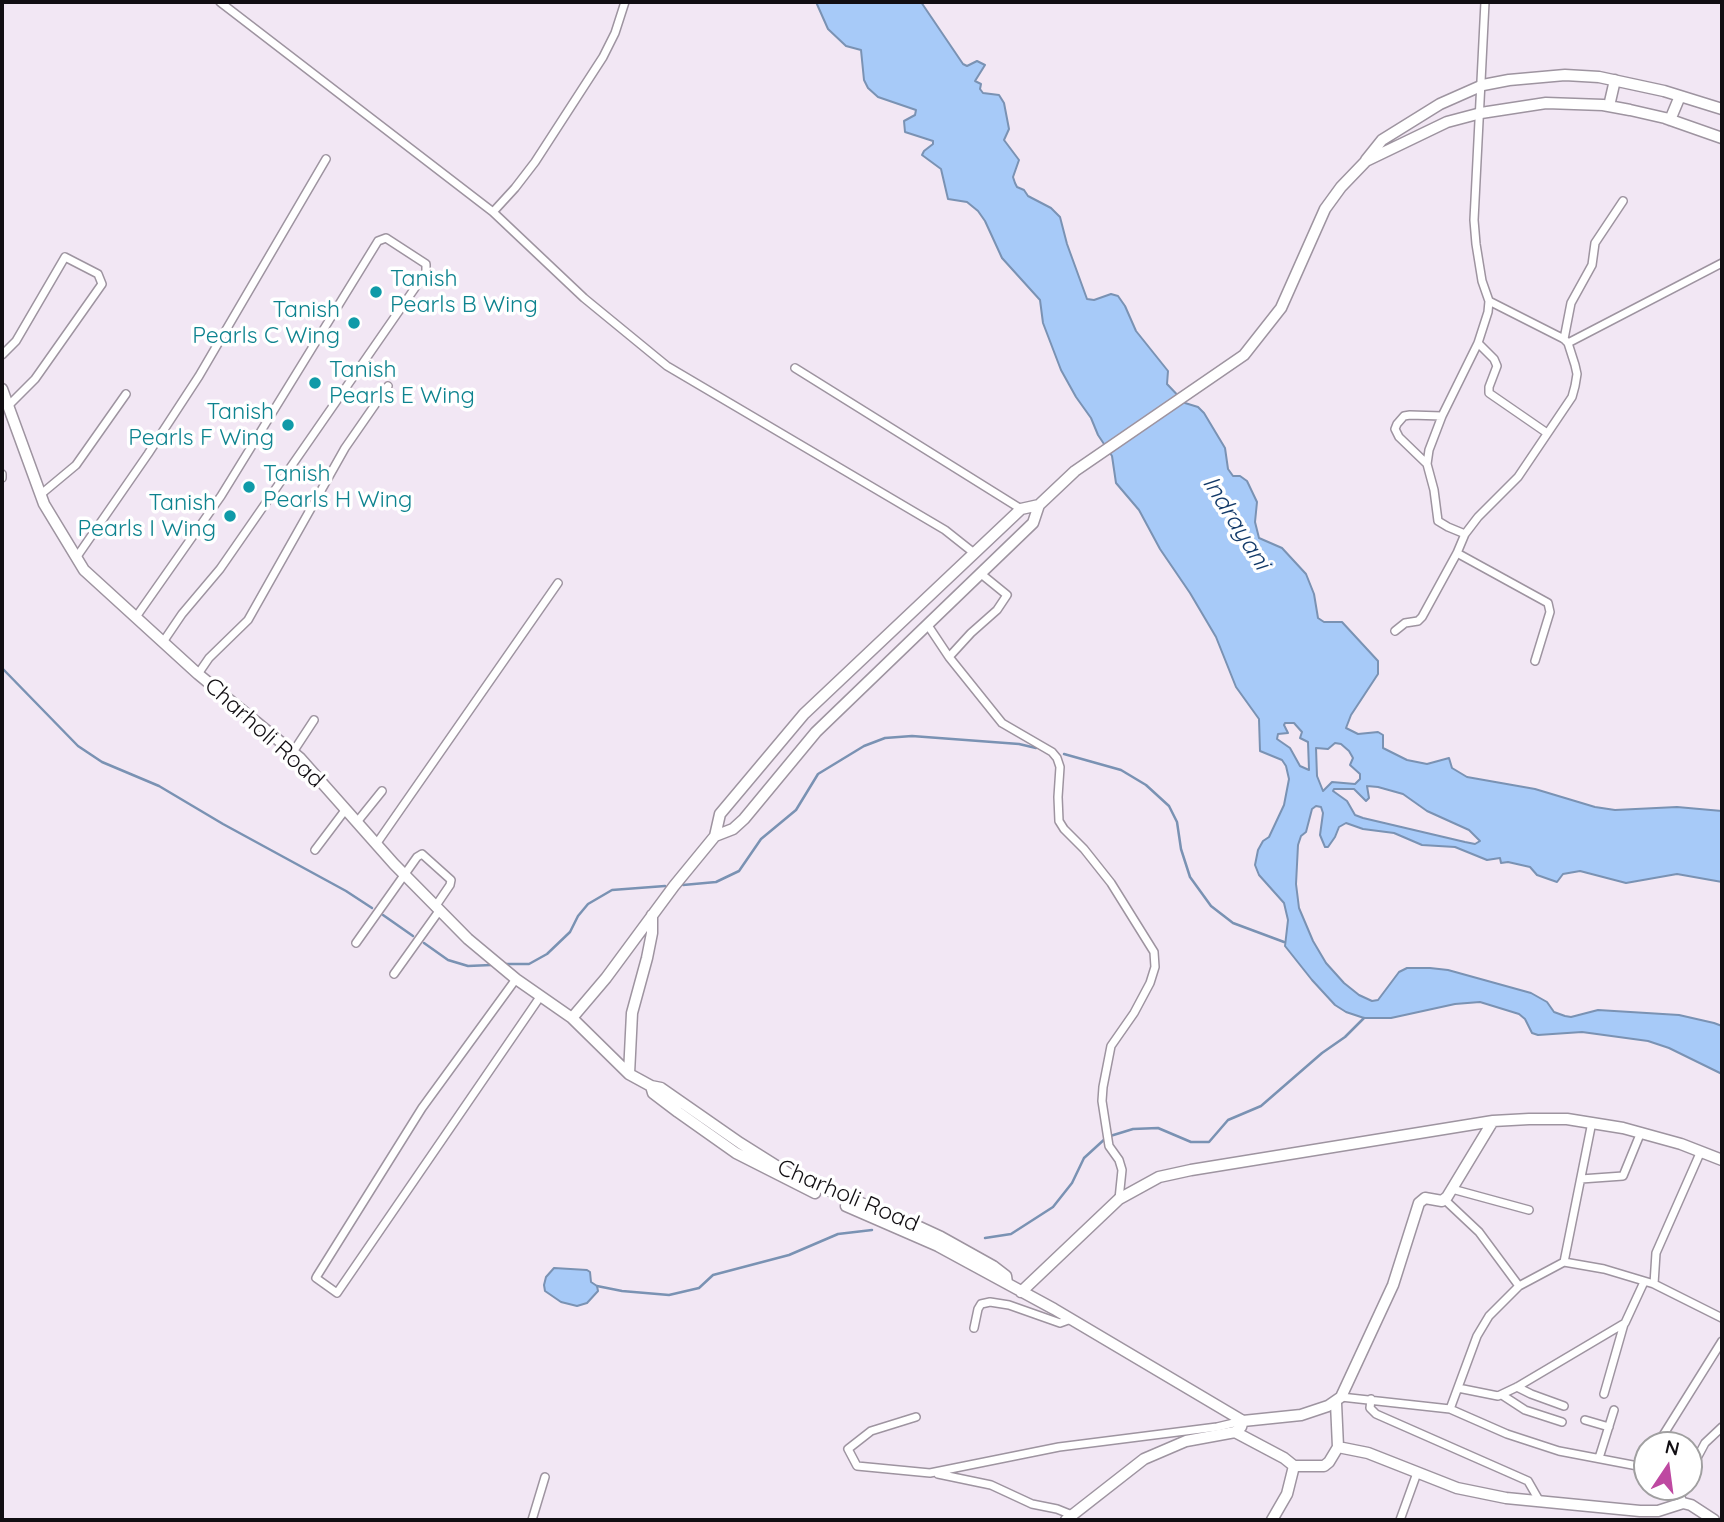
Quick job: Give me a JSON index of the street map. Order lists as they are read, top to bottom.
{
  "streets": {
    "street": ["Charholi Road"]
  },
  "water": ["Indrayani"],
  "places": [
    "Tanish Pearls B Wing",
    "Tanish Pearls C Wing",
    "Tanish Pearls E Wing",
    "Tanish Pearls F Wing",
    "Tanish Pearls H Wing",
    "Tanish Pearls I Wing"
  ],
  "north": "top"
}
